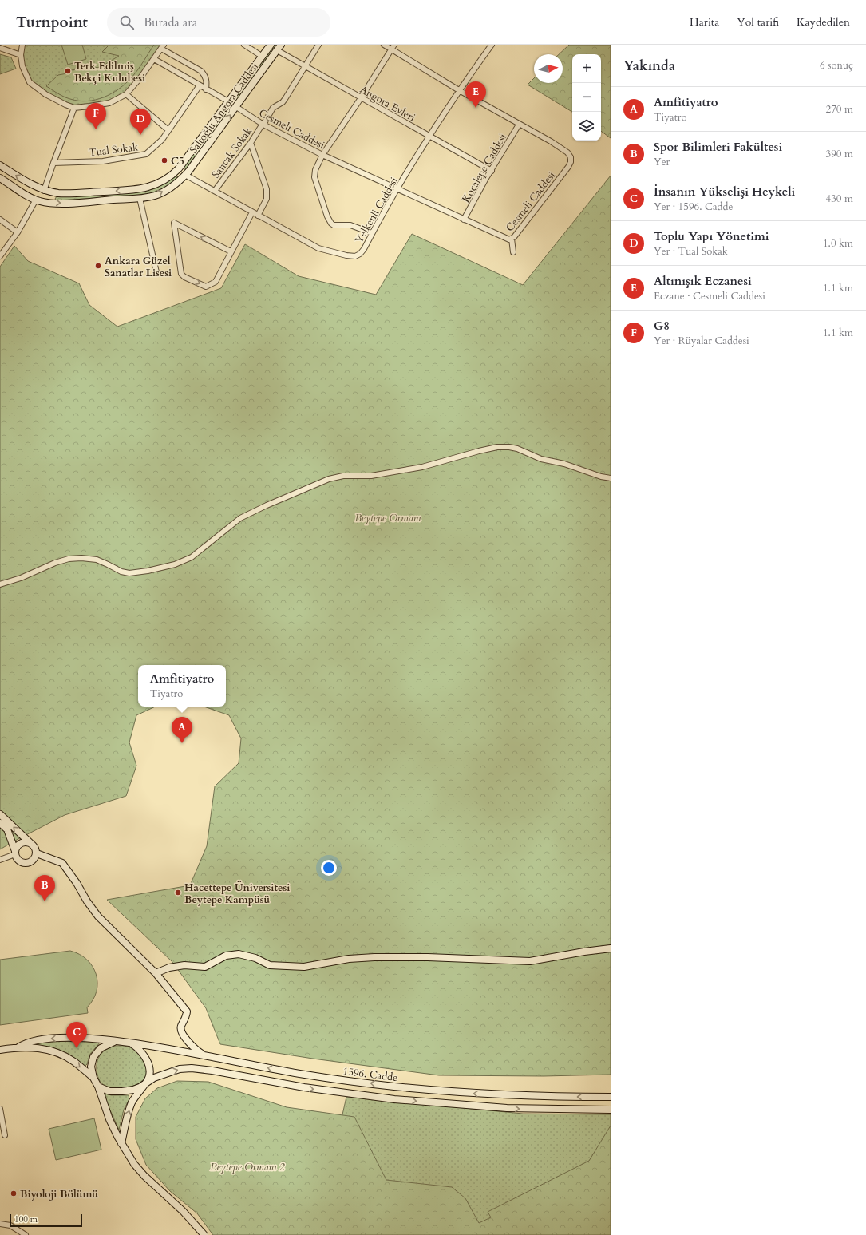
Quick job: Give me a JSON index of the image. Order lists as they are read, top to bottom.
{
  "streets": {
    "street": [
      "Angora Evleri",
      "Saltoğlu Angora Caddesi",
      "Cesmeli Caddesi",
      "Tual Sokak",
      "Sancak Sokak",
      "Kocalepe Caddesi",
      "Yelkenli Caddesi",
      "1596. Cadde"
    ]
  },
  "crossings": [
    ["Angora Evleri", "Saltoğlu Angora Caddesi"],
    ["Angora Evleri", "Sancak Sokak"],
    ["Angora Evleri", "Kocalepe Caddesi"],
    ["Angora Evleri", "Yelkenli Caddesi"],
    ["Saltoğlu Angora Caddesi", "Cesmeli Caddesi"],
    ["Saltoğlu Angora Caddesi", "Yelkenli Caddesi"],
    ["Cesmeli Caddesi", "Sancak Sokak"],
    ["Cesmeli Caddesi", "Kocalepe Caddesi"],
    ["Cesmeli Caddesi", "Yelkenli Caddesi"],
    ["Sancak Sokak", "Yelkenli Caddesi"]
  ],
  "parks": ["Beytepe Ormanı", "Beytepe Ormanı 2"],
  "places": [
    "Terk Edilmiş Bekçi Kulubesi",
    "C5",
    "Ankara Güzel Sanatlar Lisesi",
    "Hacettepe Üniversitesi Beytepe Kampüsü",
    "Biyoloji Bölümü"
  ],
  "scale_bar": "100 m",
  "north": "right",
  "page": {
    "header": "Turnpoint",
    "search": "Burada ara",
    "nav": ["Harita", "Yol tarifi", "Kaydedilen"],
    "heading": ["Yakında", "6 sonuç"],
    "map_buttons": ["+", "−"],
    "pins": [
      "E",
      "F",
      "D",
      "A",
      "B",
      "C"
    ],
    "list": [
      {
        "mark": "A",
        "name": "Amfitiyatro",
        "note": "Tiyatro",
        "value": "270 m"
      },
      {
        "mark": "B",
        "name": "Spor Bilimleri Fakültesi",
        "note": "Yer",
        "value": "390 m"
      },
      {
        "mark": "C",
        "name": "İnsanın Yükselişi Heykeli",
        "note": "Yer · 1596. Cadde",
        "value": "430 m"
      },
      {
        "mark": "D",
        "name": "Toplu Yapı Yönetimi",
        "note": "Yer · Tual Sokak",
        "value": "1.0 km"
      },
      {
        "mark": "E",
        "name": "Altınışık Eczanesi",
        "note": "Eczane · Cesmeli Caddesi",
        "value": "1.1 km"
      },
      {
        "mark": "F",
        "name": "G8",
        "note": "Yer · Rüyalar Caddesi",
        "value": "1.1 km"
      }
    ],
    "popup": ["Amfitiyatro", "Tiyatro"],
    "scale": "100 m"
  }
}
